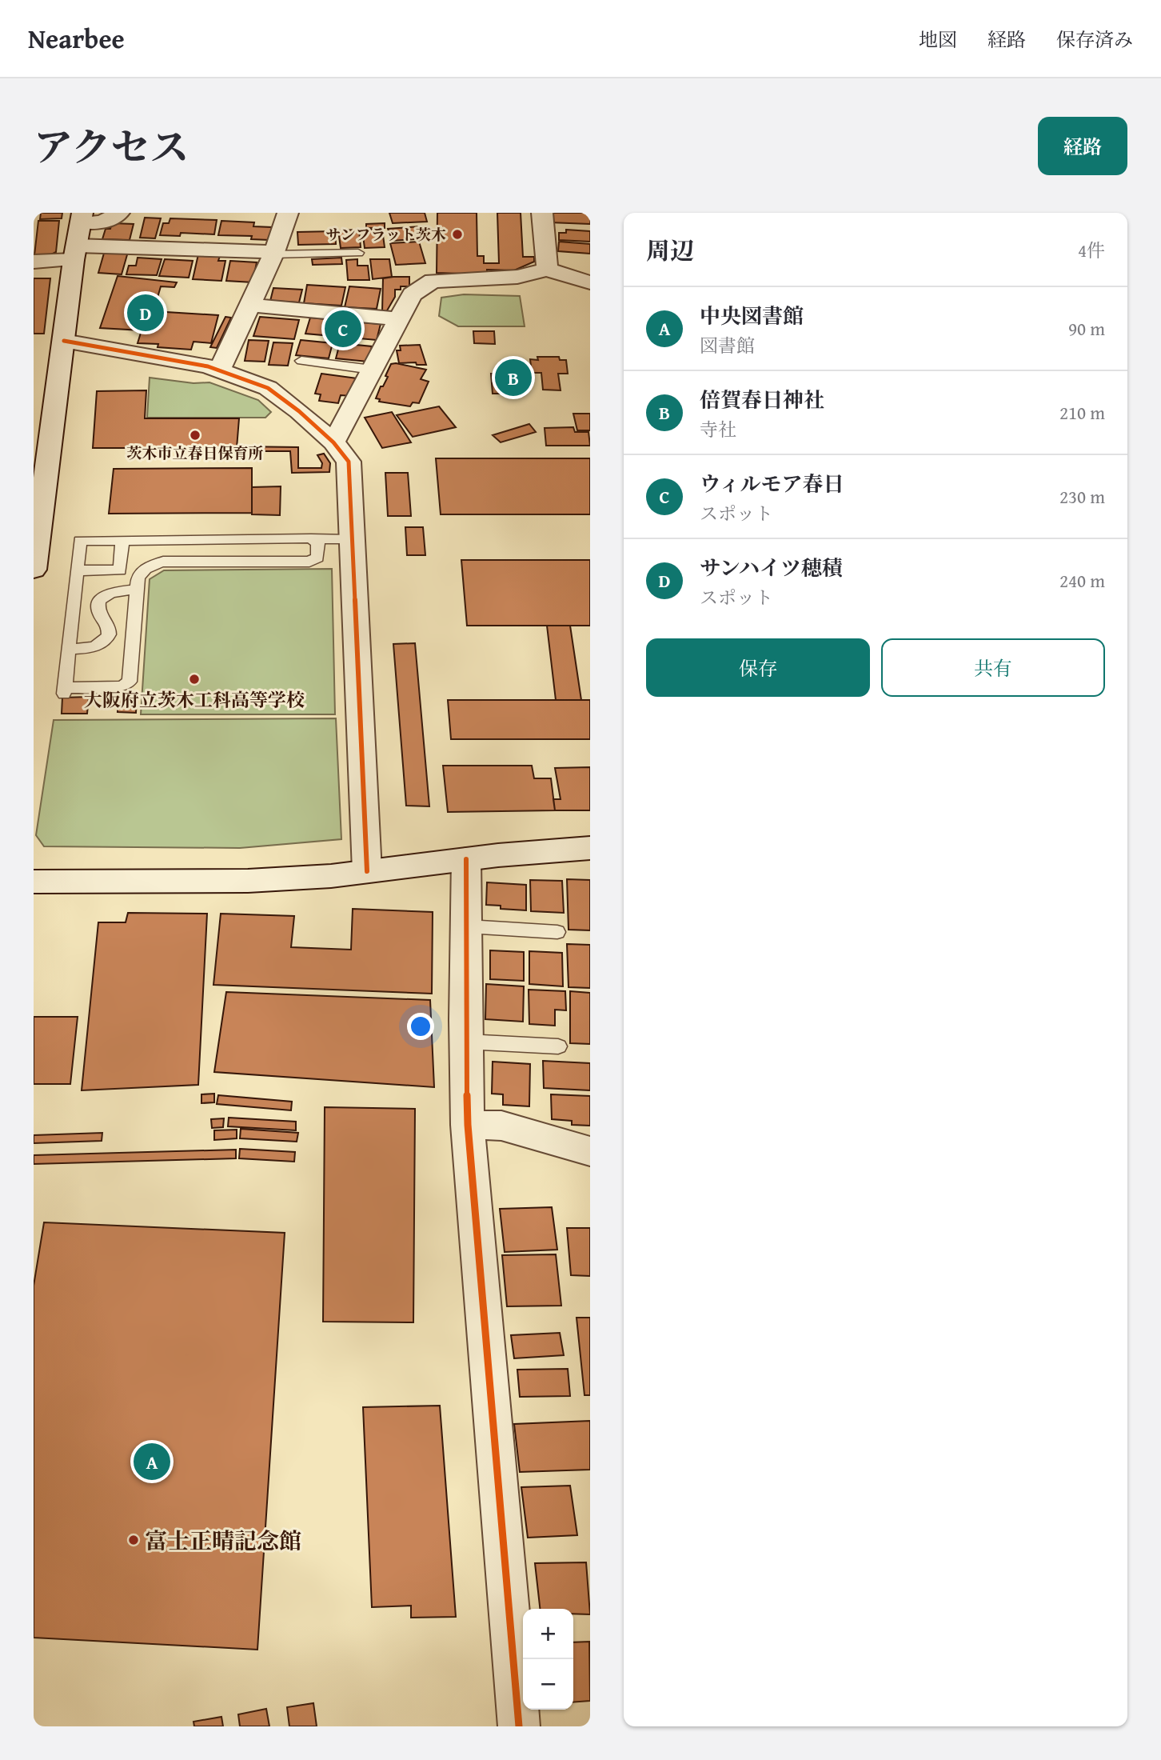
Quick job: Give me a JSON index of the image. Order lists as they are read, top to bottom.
{
  "places": [
    "サンフラット茨木",
    "茨木市立春日保育所",
    "大阪府立茨木工科高等学校",
    "富士正晴記念館"
  ],
  "page": {
    "header": "Nearbee",
    "nav": ["地図", "経路", "保存済み"],
    "title": "アクセス",
    "buttons": [
      "経路",
      ["保存", "共有"]
    ],
    "heading": ["周辺", "4件"],
    "list": [
      {
        "mark": "A",
        "name": "中央図書館",
        "note": "図書館",
        "value": "90 m"
      },
      {
        "mark": "B",
        "name": "倍賀春日神社",
        "note": "寺社",
        "value": "210 m"
      },
      {
        "mark": "C",
        "name": "ウィルモア春日",
        "note": "スポット",
        "value": "230 m"
      },
      {
        "mark": "D",
        "name": "サンハイツ穂積",
        "note": "スポット",
        "value": "240 m"
      }
    ],
    "pins": [
      "D",
      "C",
      "B",
      "A"
    ],
    "map_buttons": ["+", "−"]
  }
}
